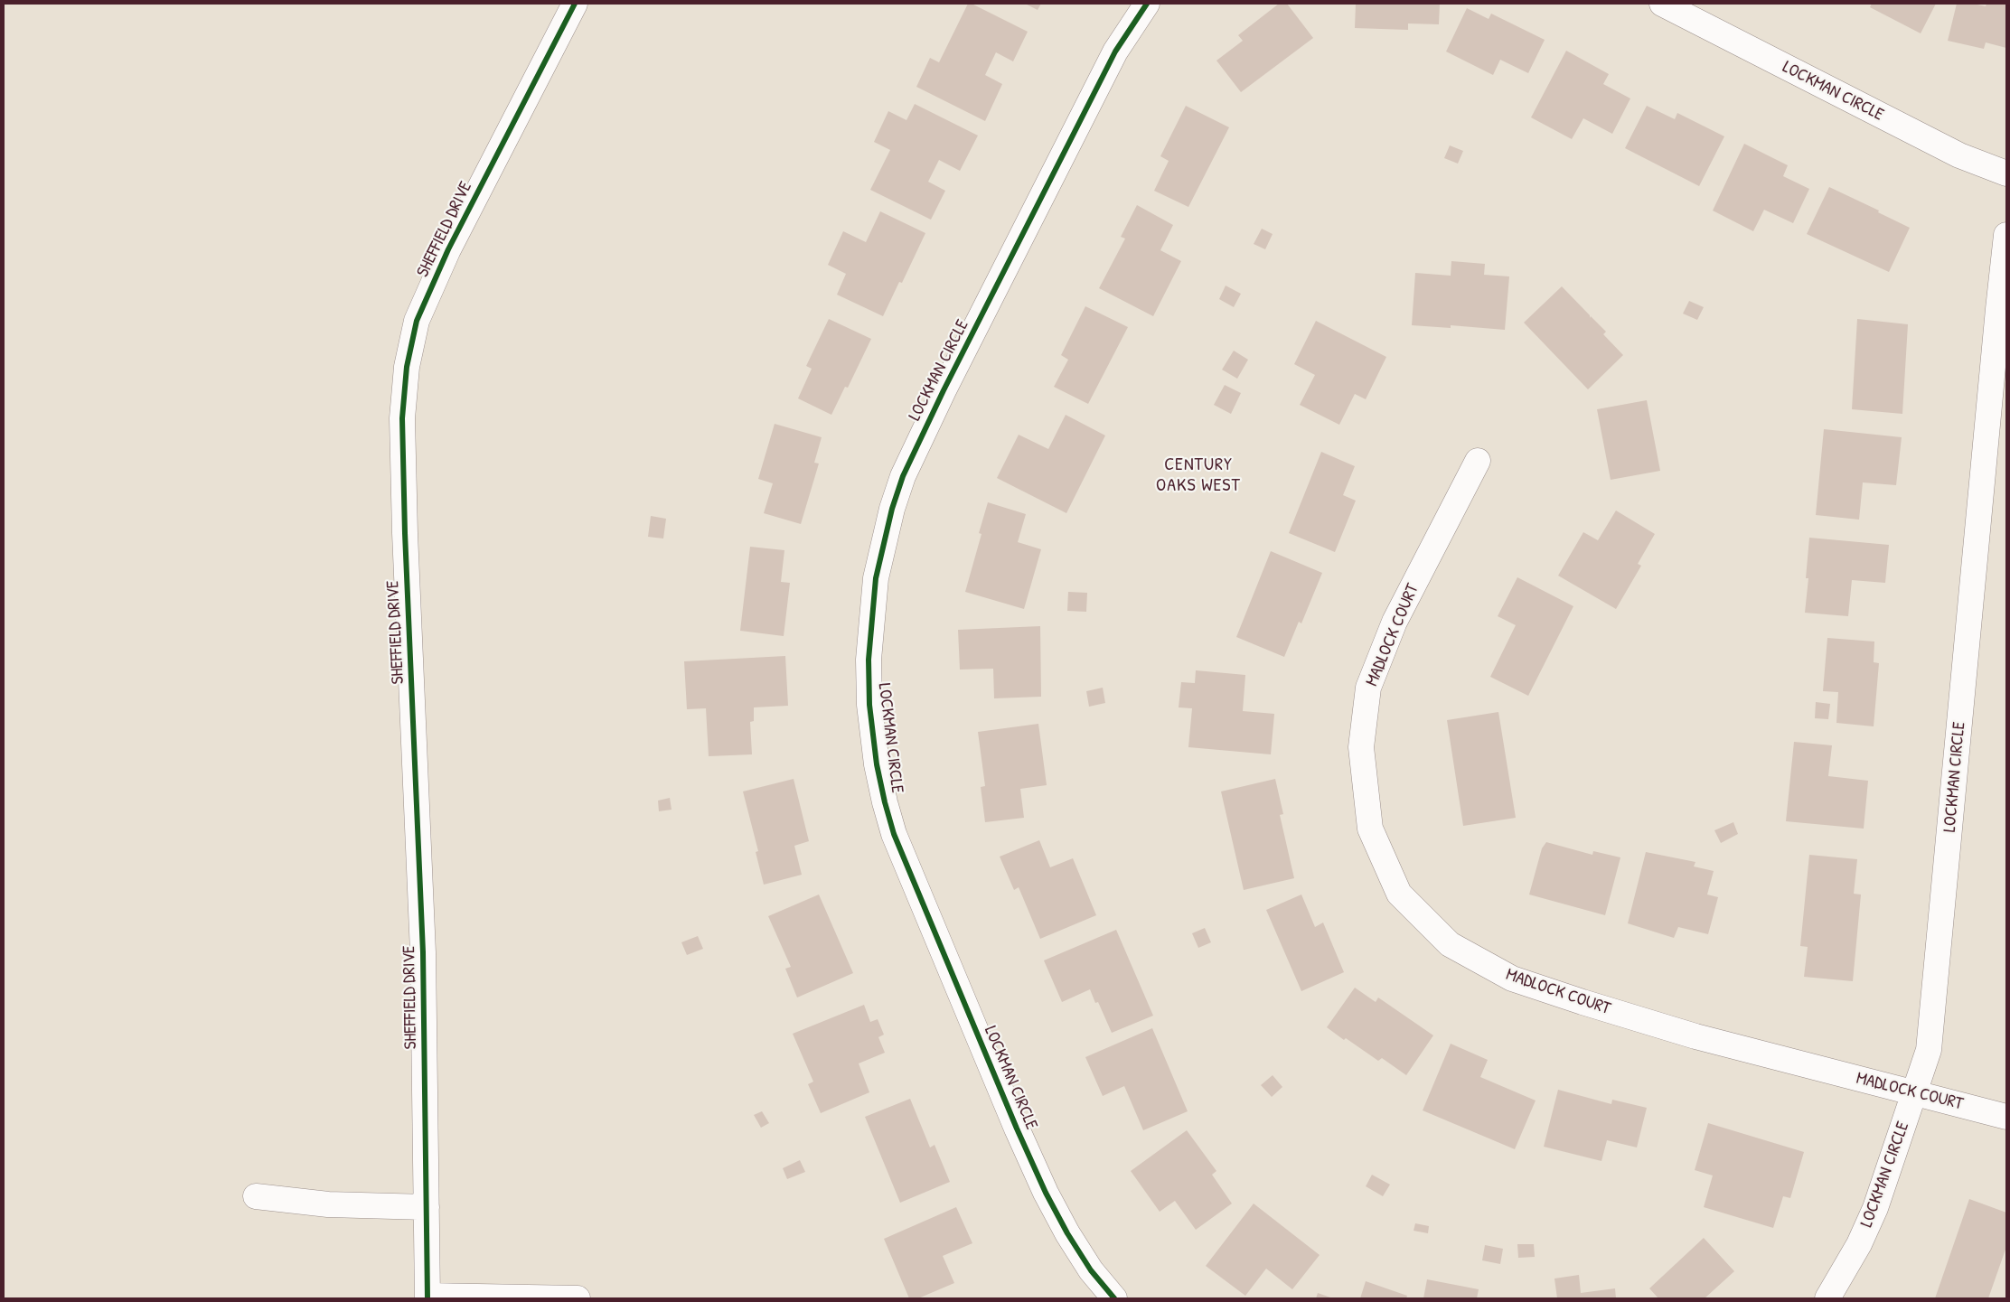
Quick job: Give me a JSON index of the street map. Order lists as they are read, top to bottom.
{
  "streets": {
    "street": ["LOCKMAN CIRCLE", "SHEFFIELD DRIVE", "MADLOCK COURT"]
  },
  "crossings": [
    ["LOCKMAN CIRCLE", "MADLOCK COURT"]
  ],
  "districts": ["CENTURY OAKS WEST"]
}
